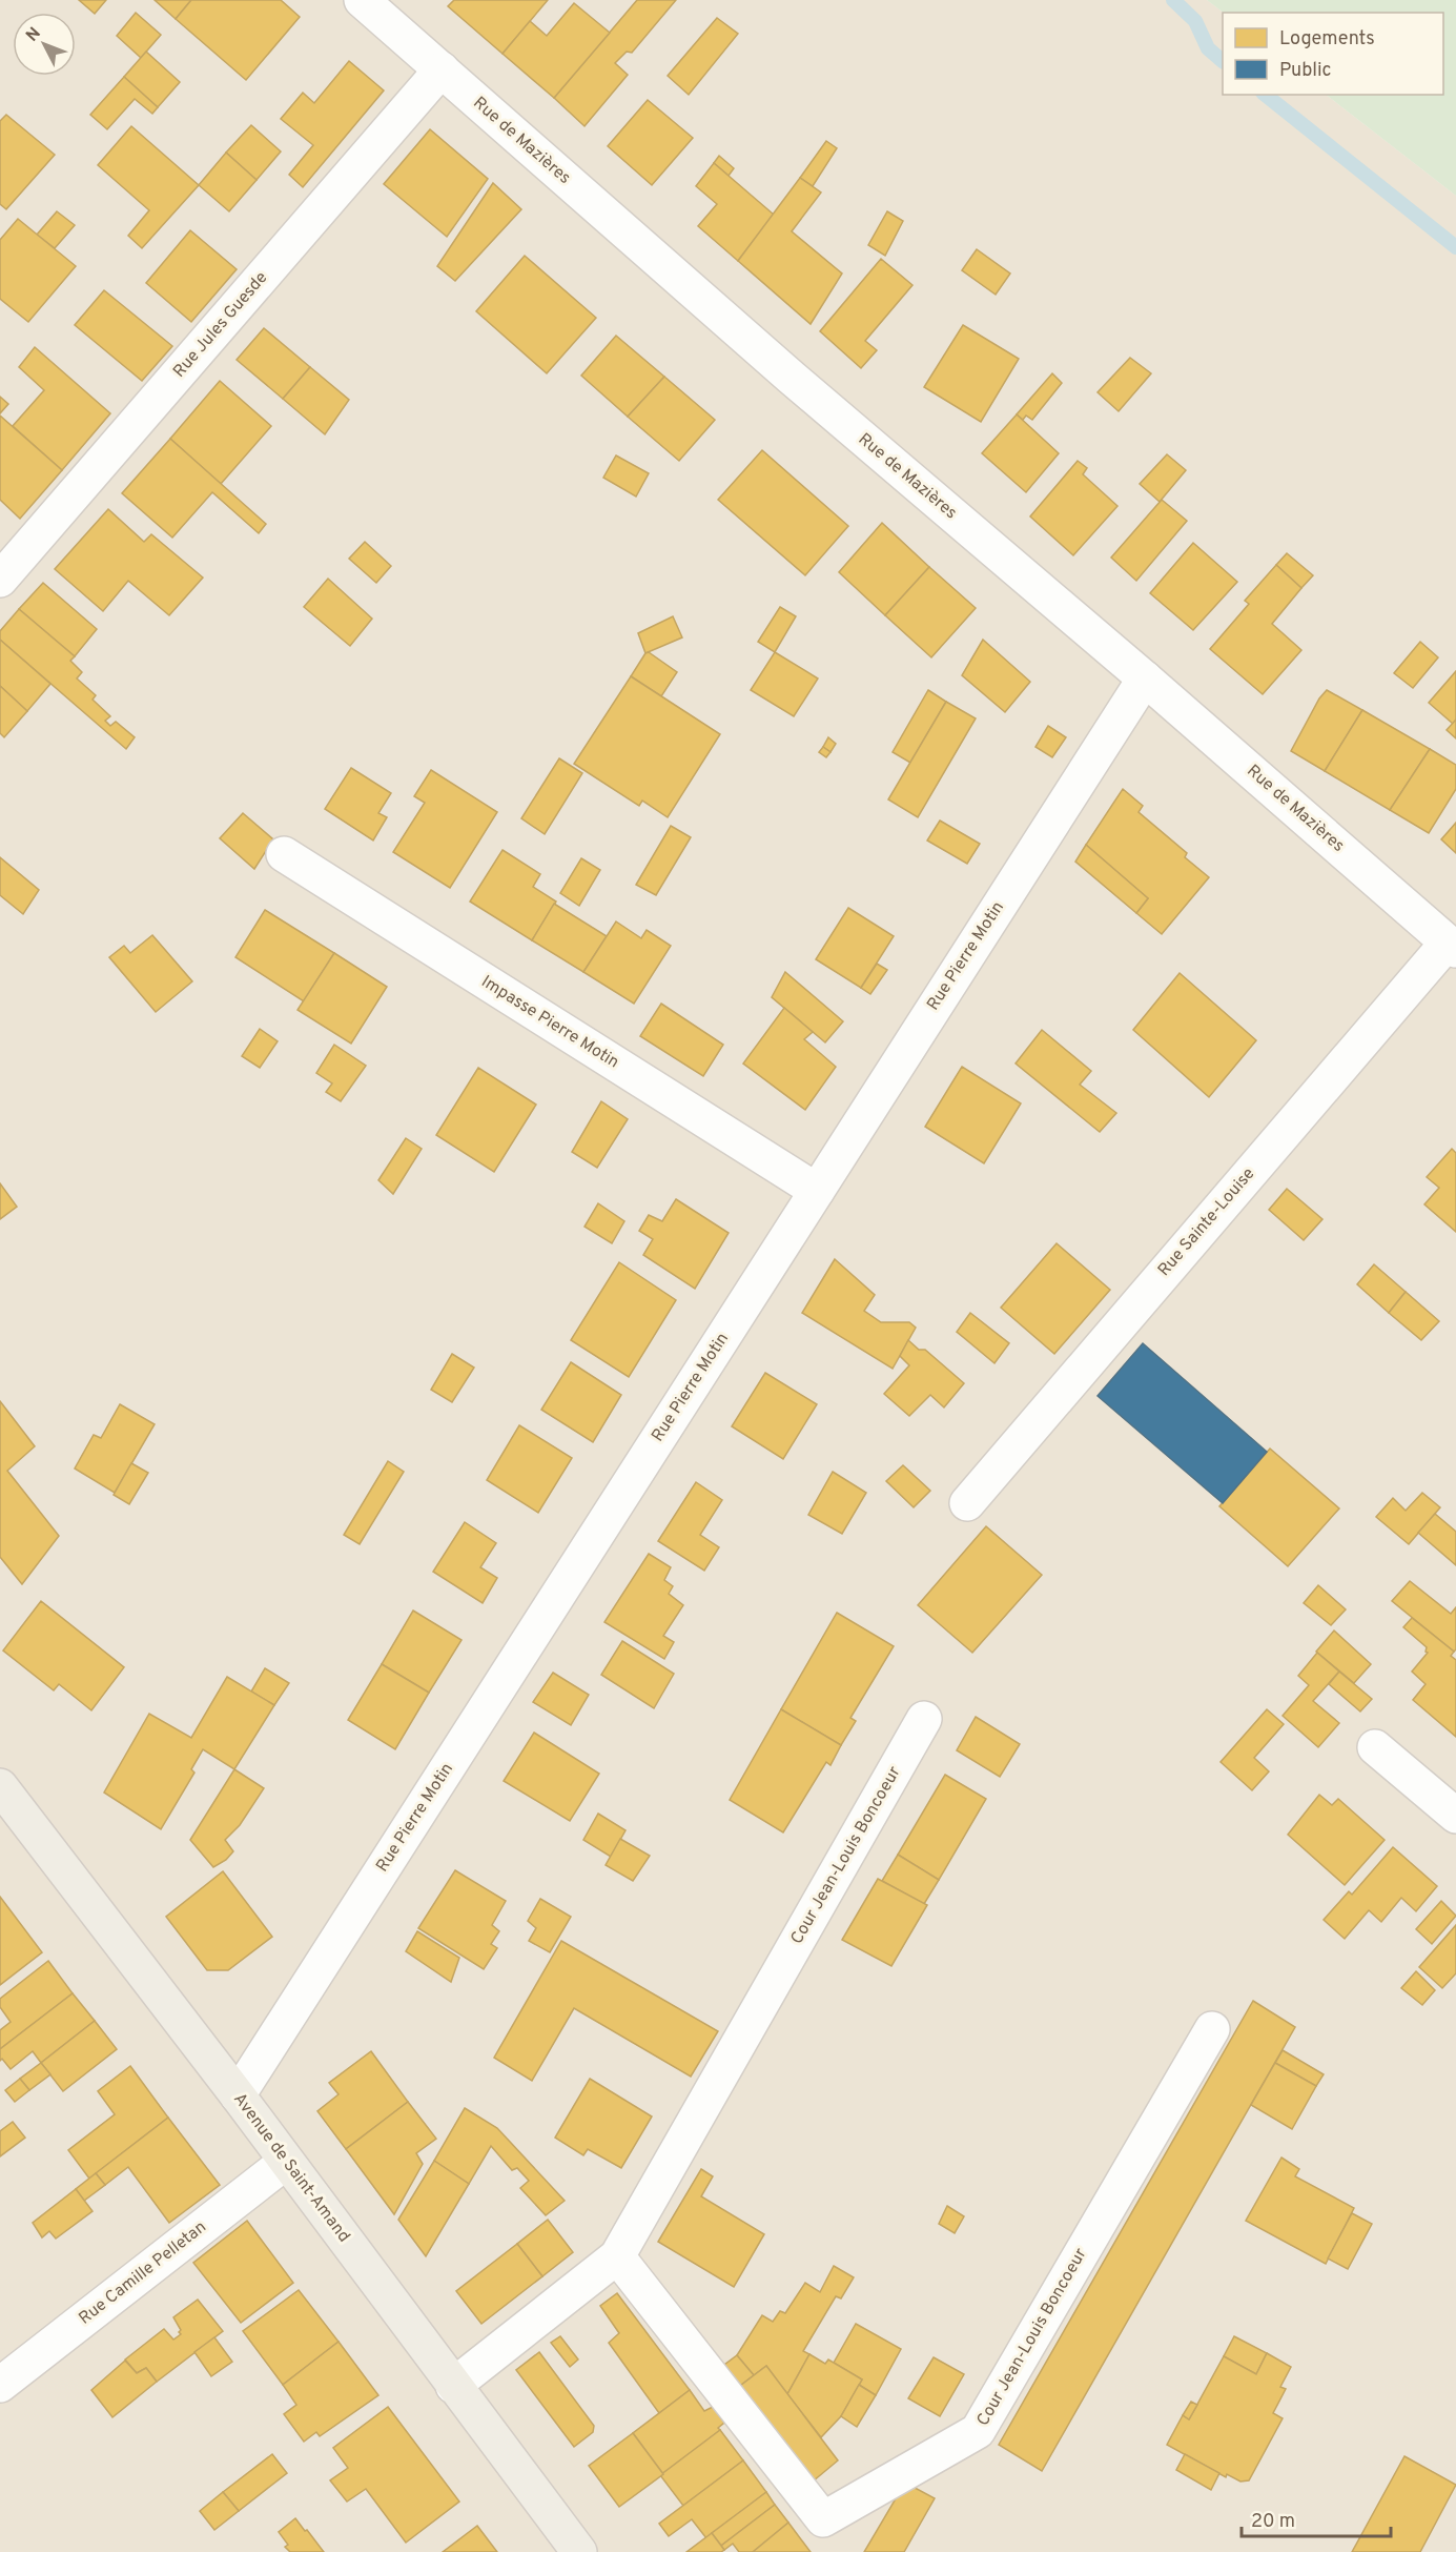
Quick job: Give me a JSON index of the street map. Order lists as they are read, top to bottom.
{
  "streets": {
    "main road": ["Avenue de Saint-Amand"],
    "street": [
      "Rue de Mazières",
      "Rue Jules Guesde",
      "Rue Pierre Motin",
      "Impasse Pierre Motin",
      "Rue Sainte-Louise",
      "Cour Jean-Louis Boncoeur",
      "Rue Camille Pelletan"
    ]
  },
  "crossings": [
    ["Rue de Mazières", "Rue Jules Guesde"],
    ["Rue de Mazières", "Rue Pierre Motin"],
    ["Rue de Mazières", "Rue Sainte-Louise"],
    ["Rue Pierre Motin", "Impasse Pierre Motin"],
    ["Rue Pierre Motin", "Avenue de Saint-Amand"],
    ["Cour Jean-Louis Boncoeur", "Avenue de Saint-Amand"],
    ["Avenue de Saint-Amand", "Rue Camille Pelletan"]
  ],
  "legend": ["Logements", "Public"],
  "scale_bar": "20 m",
  "north": "top left"
}
